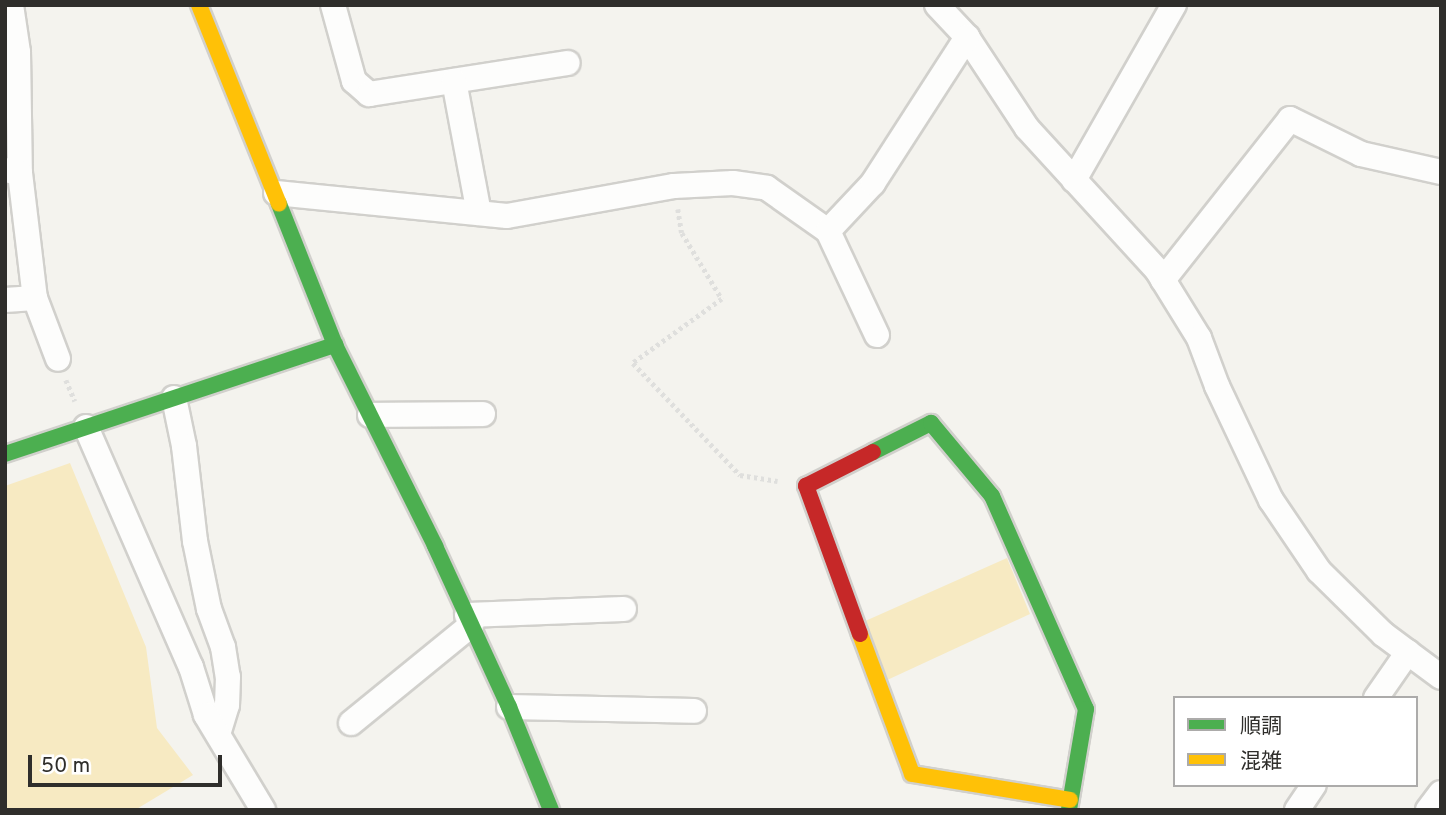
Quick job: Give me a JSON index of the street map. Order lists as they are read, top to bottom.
{
  "legend": ["順調", "混雑"],
  "scale_bar": "50 m"
}
